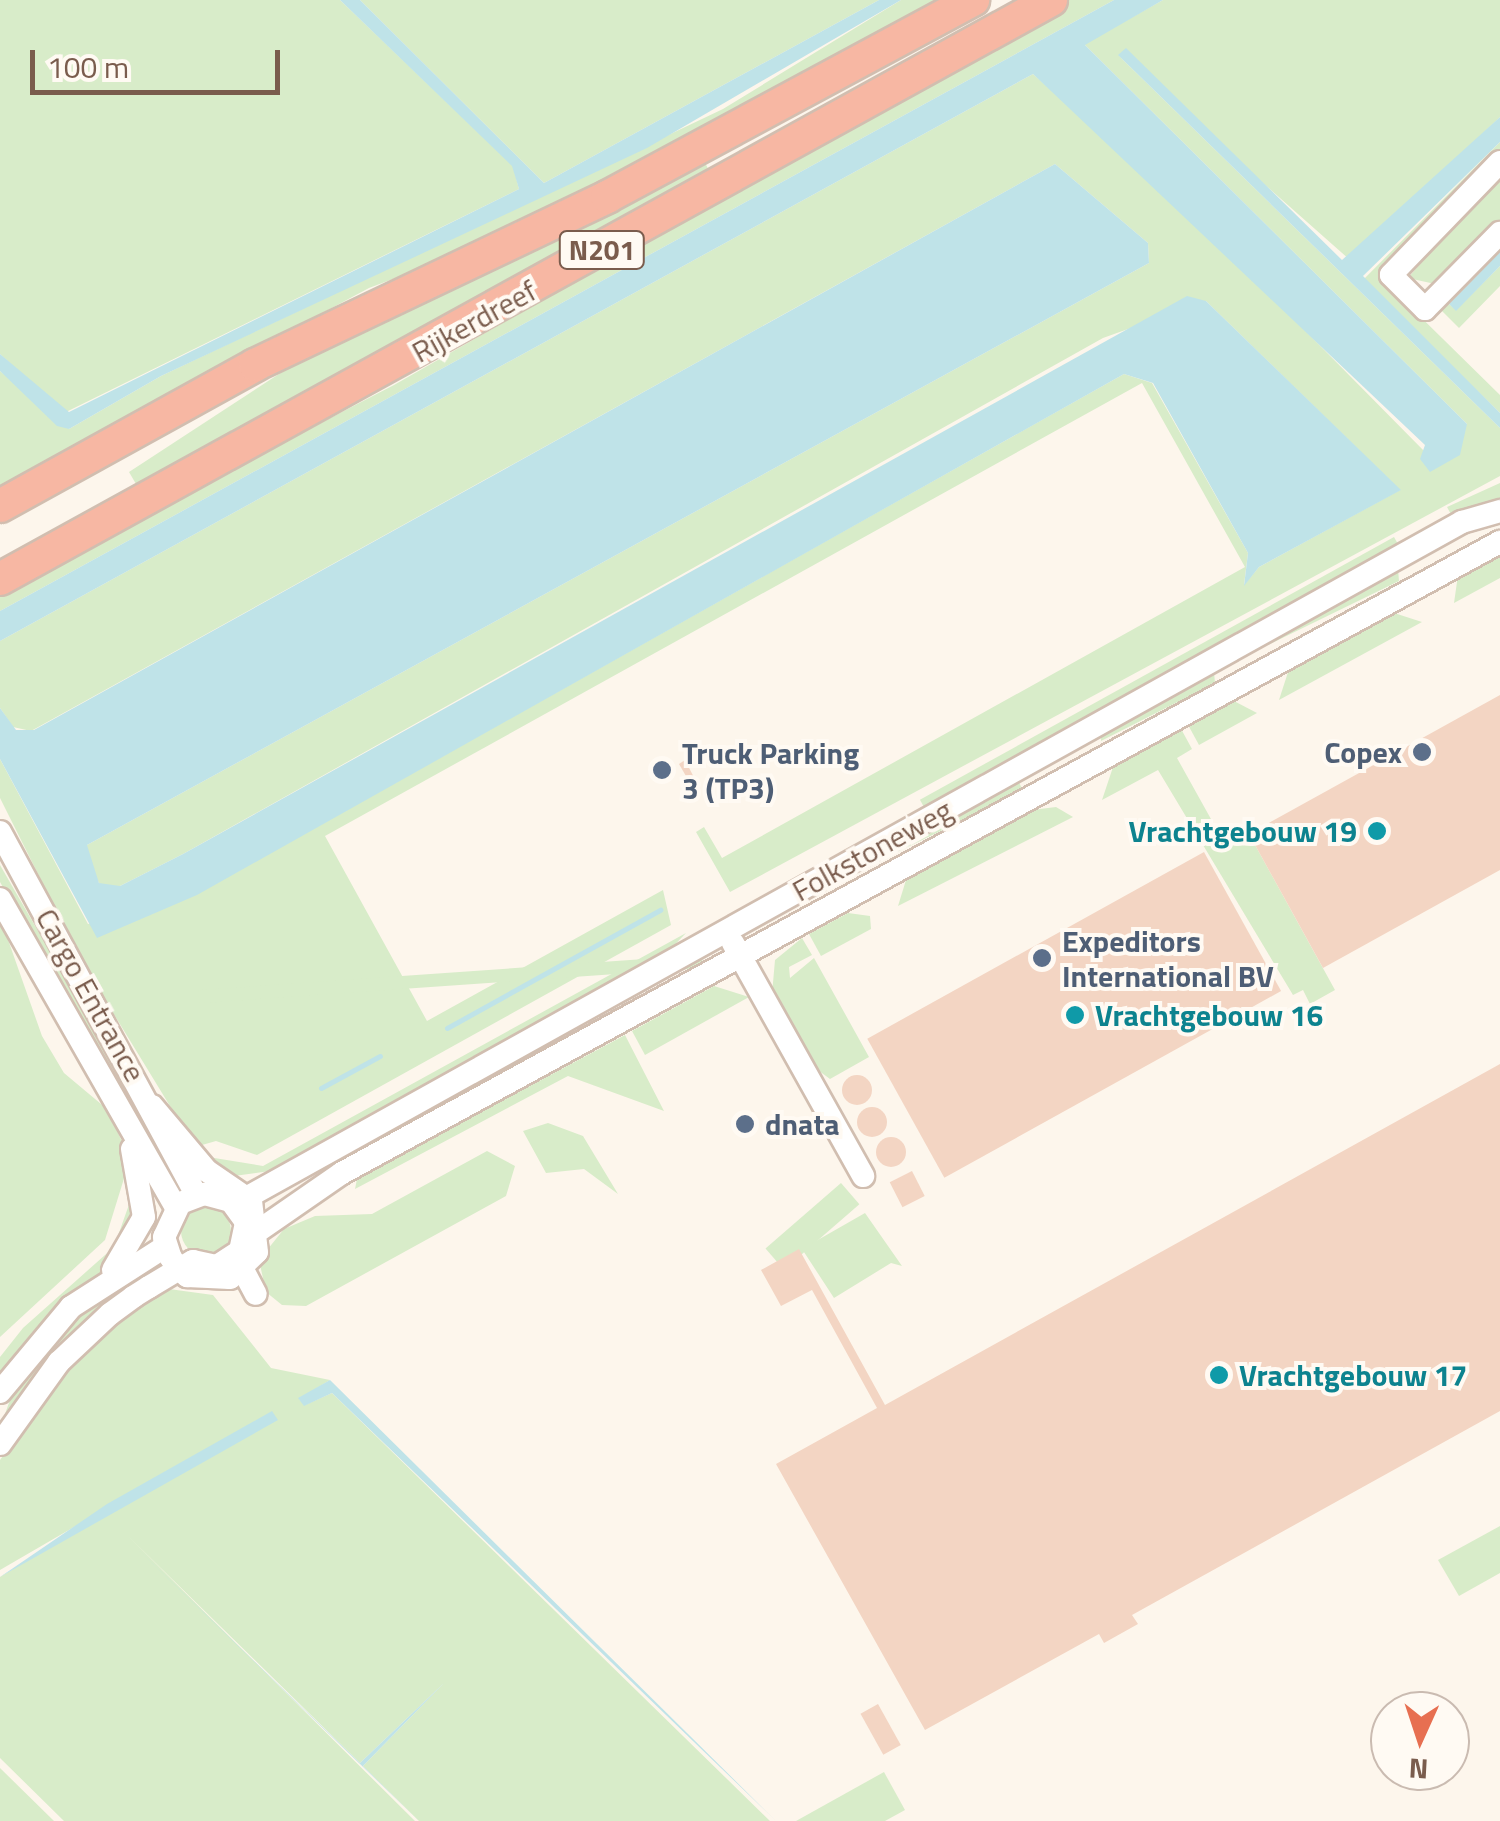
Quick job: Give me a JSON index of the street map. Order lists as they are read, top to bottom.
{
  "streets": {
    "highway": ["N201", "Rijkerdreef"],
    "street": ["Folkstoneweg", "Cargo Entrance"]
  },
  "crossings": [
    ["Folkstoneweg", "Cargo Entrance"]
  ],
  "places": [
    "Copex",
    "Truck Parking 3 (TP3)",
    "Vrachtgebouw 19",
    "Expeditors International BV",
    "Vrachtgebouw 16",
    "dnata",
    "Vrachtgebouw 17"
  ],
  "scale_bar": "100 m",
  "north": "bottom"
}
